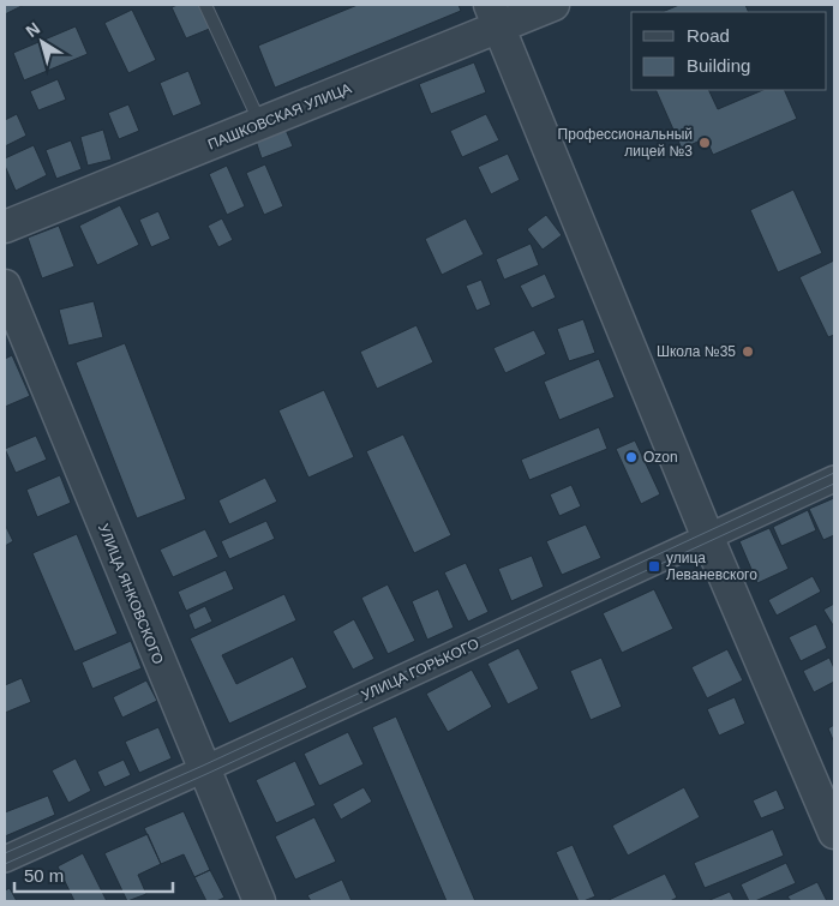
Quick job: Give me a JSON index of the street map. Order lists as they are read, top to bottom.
{
  "streets": {
    "street": ["ПАШКОВСКАЯ УЛИЦА", "УЛИЦА ЯНКОВСКОГО", "УЛИЦА ГОРЬКОГО"]
  },
  "crossings": [
    ["УЛИЦА ЯНКОВСКОГО", "УЛИЦА ГОРЬКОГО"]
  ],
  "places": {
    "other": ["Профессиональный лицей №3", "Школа №35", "Ozon"],
    "transit": ["улица Леваневского"]
  },
  "legend": ["Road", "Building"],
  "scale_bar": "50 m",
  "north": "top left"
}
